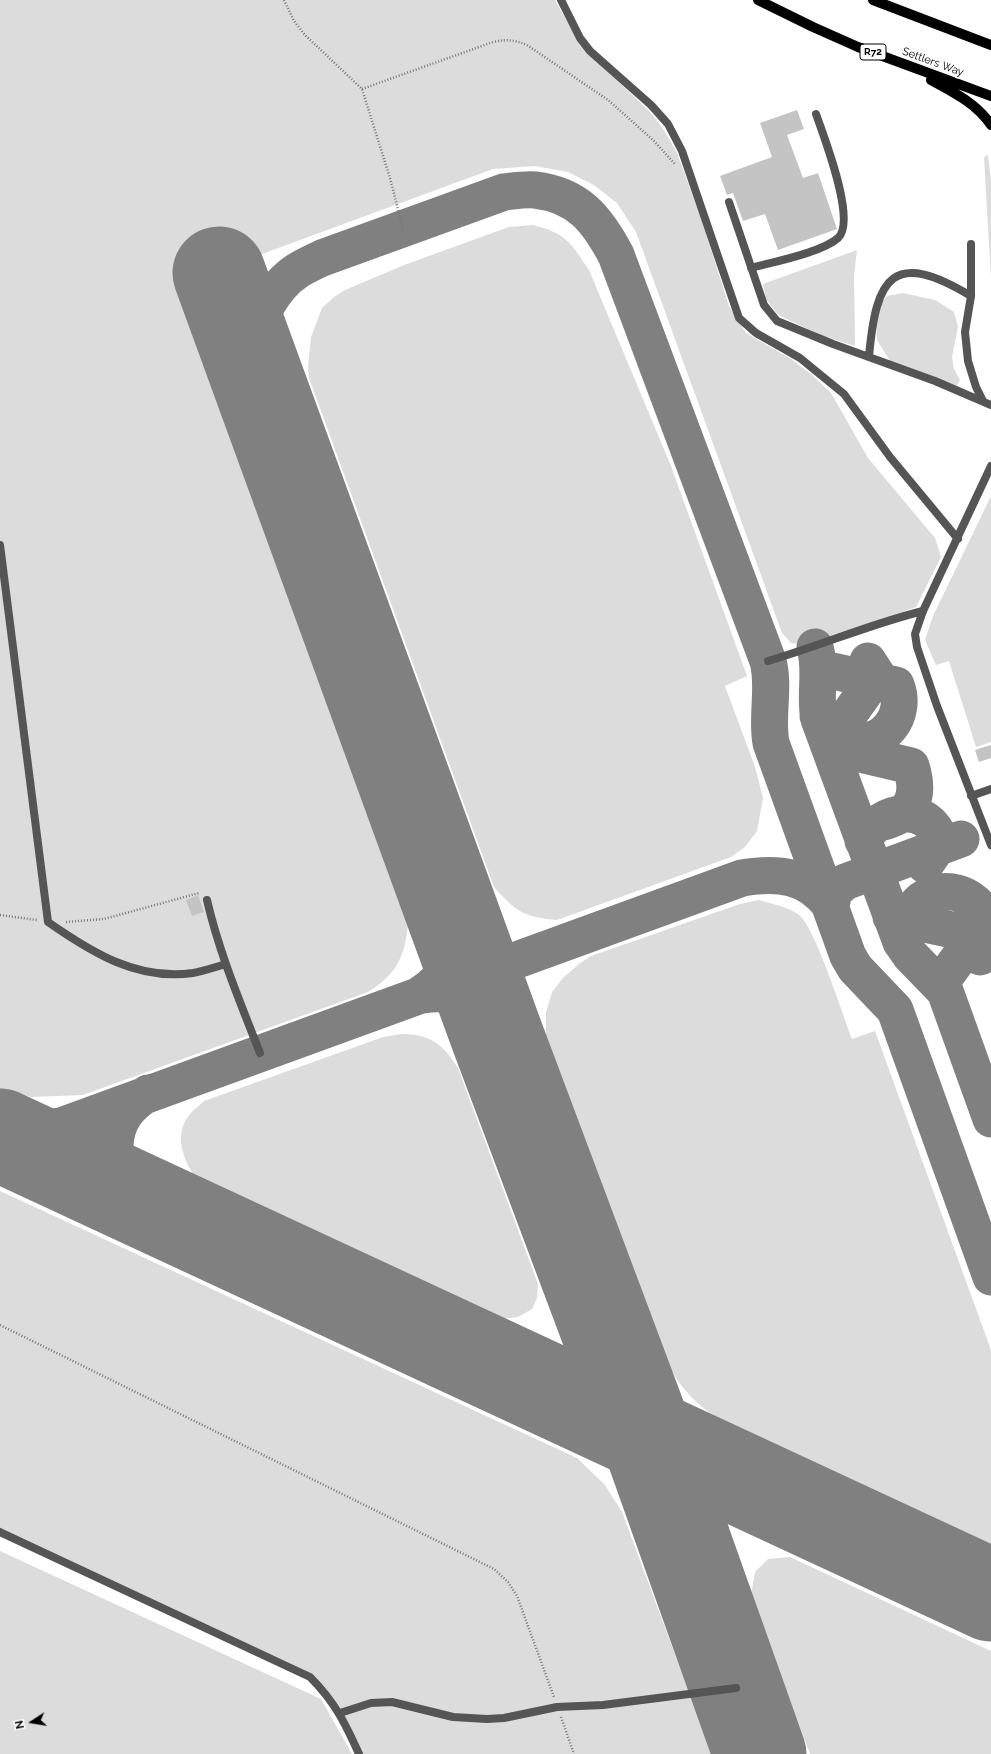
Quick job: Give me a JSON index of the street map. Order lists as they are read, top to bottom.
{
  "streets": {
    "main road": ["R72", "Settlers Way"]
  },
  "north": "left"
}
